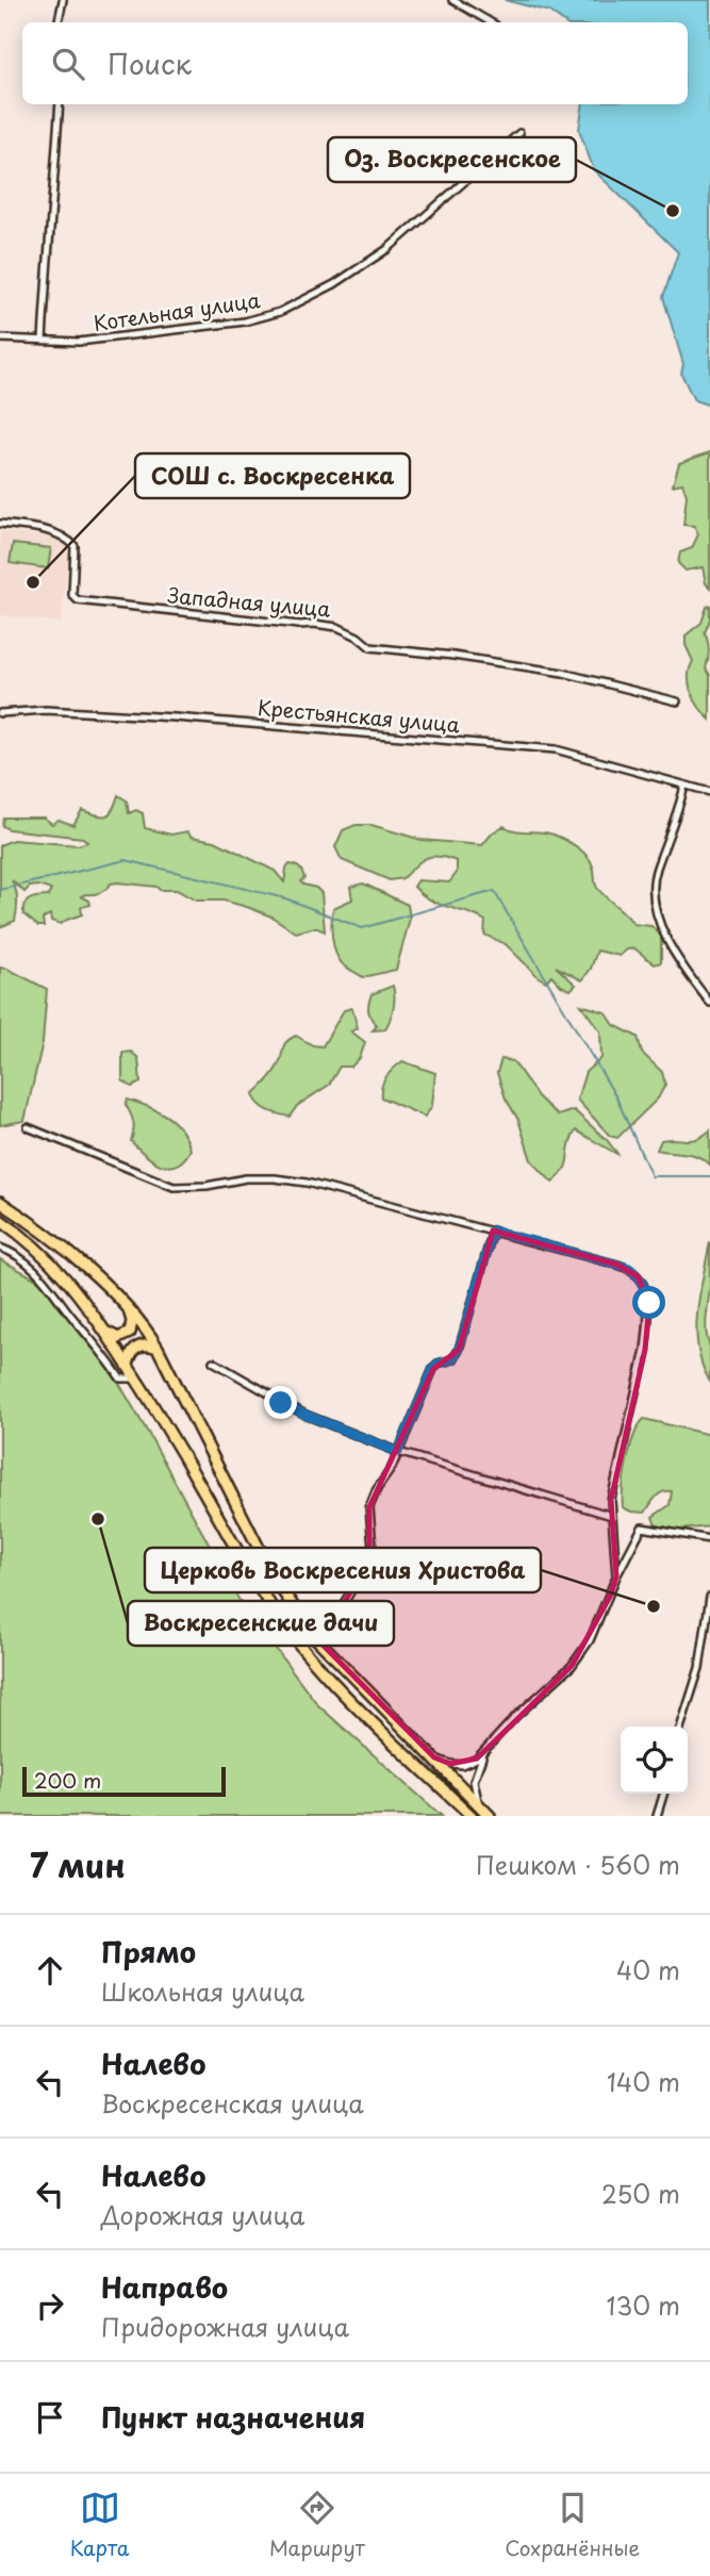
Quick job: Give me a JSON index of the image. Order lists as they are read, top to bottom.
{
  "streets": {
    "street": ["Котельная улица", "Западная улица", "Крестьянская улица"]
  },
  "places": [
    "Оз. Воскресенское",
    "СОШ с. Воскресенка",
    "Воскресенские дачи",
    "Церковь Воскресения Христова"
  ],
  "scale_bar": "200 m",
  "page": {
    "search": "Поиск",
    "scale": "200 m",
    "heading": ["7 мин", "Пешком · 560 m"],
    "list": [
      ["Прямо", "Школьная улица", "40 m"],
      ["Налево", "Воскресенская улица", "140 m"],
      ["Налево", "Дорожная улица", "250 m"],
      ["Направо", "Придорожная улица", "130 m"],
      "Пункт назначения"
    ],
    "nav": ["Карта", "Маршрут", "Сохранённые"]
  }
}
